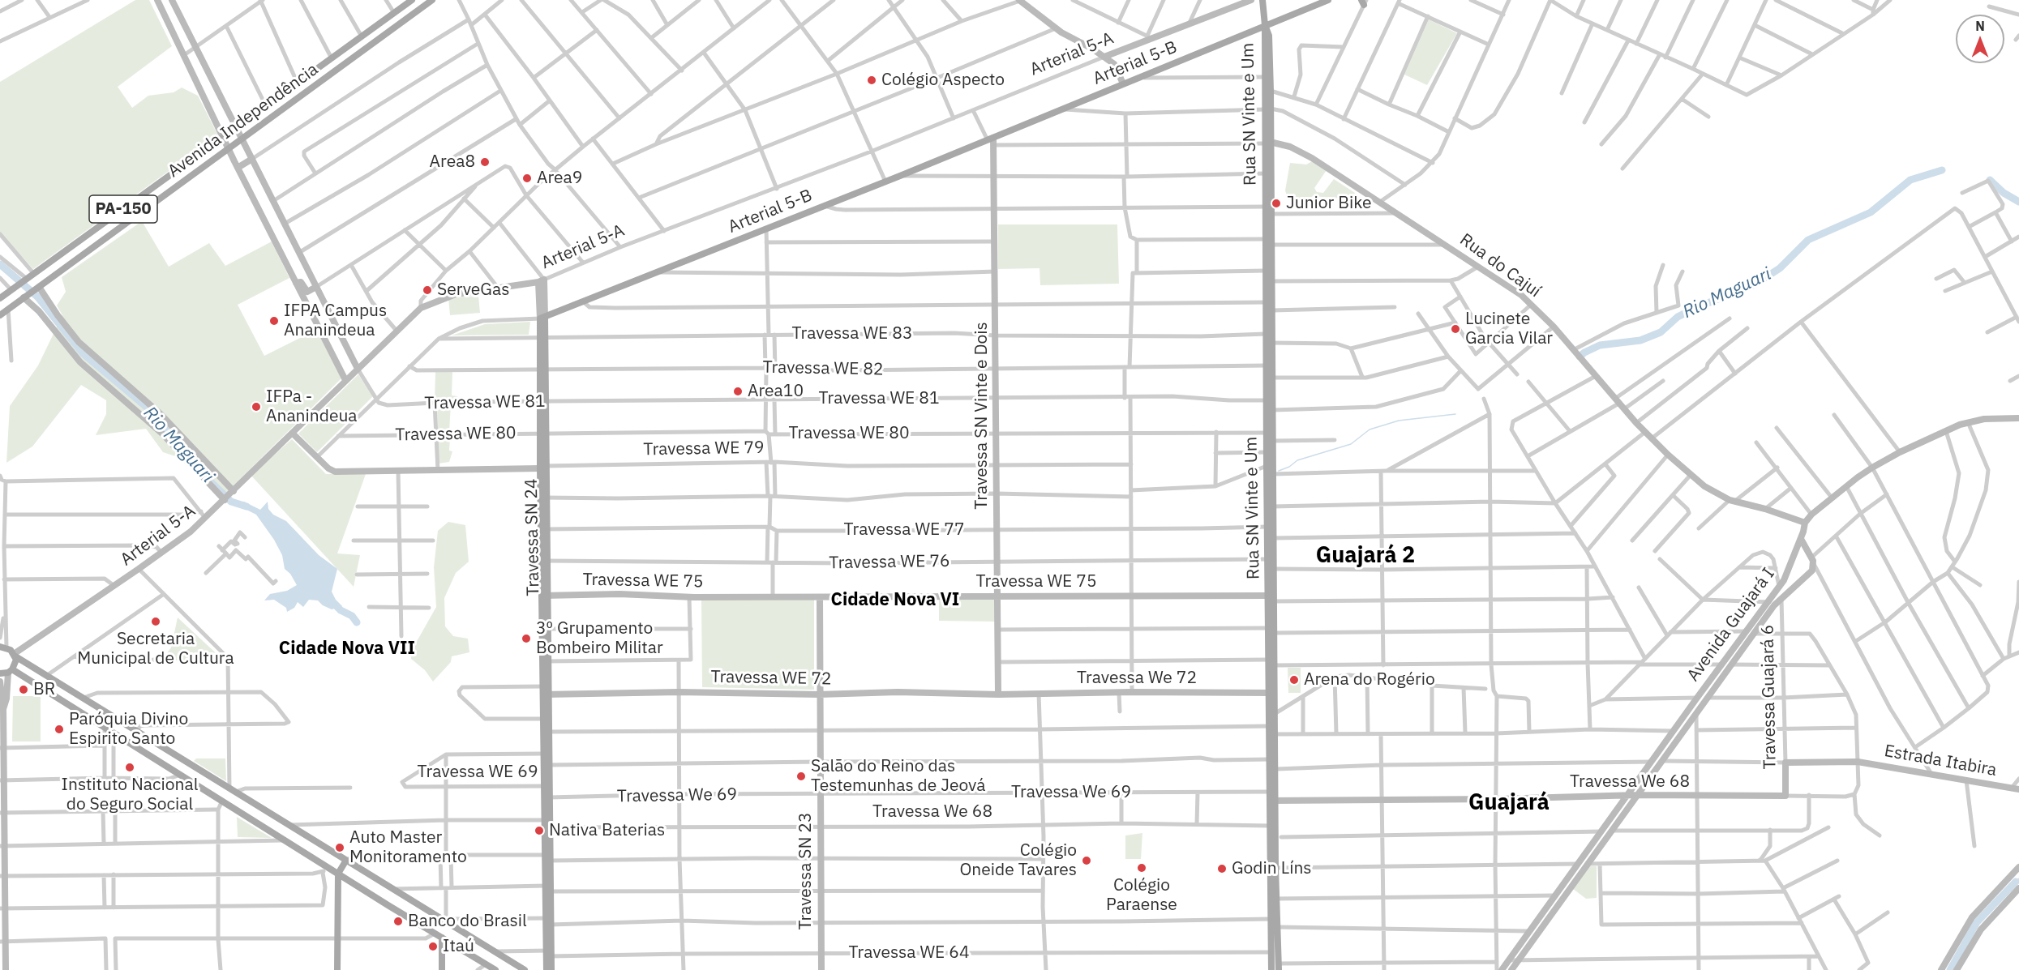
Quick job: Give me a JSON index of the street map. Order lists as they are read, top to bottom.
{
  "streets": {
    "main road": [
      "Arterial 5-A",
      "Arterial 5-B",
      "Rua SN Vinte e Um",
      "Avenida Independência",
      "PA-150",
      "Rua do Cajuí",
      "Travessa SN Vinte e Dois",
      "Travessa WE 79",
      "Travessa SN 24",
      "Travessa WE 75",
      "Avenida Guajará I",
      "Travessa WE 72",
      "Travessa We 72",
      "Travessa Guajará 6",
      "Estrada Itabira",
      "Travessa We 68",
      "Travessa SN 23"
    ],
    "street": [
      "Travessa WE 83",
      "Travessa WE 82",
      "Travessa WE 81",
      "Travessa WE 80",
      "Travessa WE 77",
      "Travessa WE 76",
      "Travessa WE 69",
      "Travessa We 69",
      "Travessa WE 64"
    ]
  },
  "crossings": [
    ["Arterial 5-A", "Travessa WE 79"],
    ["Arterial 5-A", "Travessa SN 24"],
    ["Arterial 5-B", "Rua SN Vinte e Um"],
    ["Arterial 5-B", "Travessa WE 83"],
    ["Arterial 5-B", "Travessa WE 82"],
    ["Arterial 5-B", "Travessa WE 81"],
    ["Arterial 5-B", "Travessa SN Vinte e Dois"],
    ["Arterial 5-B", "Travessa WE 80"],
    ["Arterial 5-B", "Travessa WE 79"],
    ["Arterial 5-B", "Travessa SN 24"],
    ["Rua SN Vinte e Um", "Rua do Cajuí"],
    ["Rua SN Vinte e Um", "Travessa WE 83"],
    ["Rua SN Vinte e Um", "Travessa WE 82"],
    ["Rua SN Vinte e Um", "Travessa WE 81"],
    ["Rua SN Vinte e Um", "Travessa WE 80"],
    ["Rua SN Vinte e Um", "Travessa WE 77"],
    ["Rua SN Vinte e Um", "Travessa WE 76"],
    ["Rua SN Vinte e Um", "Travessa WE 75"],
    ["Rua SN Vinte e Um", "Travessa We 72"],
    ["Rua do Cajuí", "Avenida Guajará I"],
    ["Travessa WE 83", "Travessa SN Vinte e Dois"],
    ["Travessa WE 83", "Travessa SN 24"],
    ["Travessa WE 82", "Travessa SN Vinte e Dois"],
    ["Travessa WE 82", "Travessa SN 24"],
    ["Travessa WE 81", "Travessa SN Vinte e Dois"],
    ["Travessa WE 81", "Travessa SN 24"],
    ["Travessa SN Vinte e Dois", "Travessa WE 80"],
    ["Travessa SN Vinte e Dois", "Travessa WE 79"],
    ["Travessa SN Vinte e Dois", "Travessa WE 77"],
    ["Travessa SN Vinte e Dois", "Travessa WE 76"],
    ["Travessa SN Vinte e Dois", "Travessa WE 75"],
    ["Travessa SN Vinte e Dois", "Travessa WE 72"],
    ["Travessa SN Vinte e Dois", "Travessa We 72"],
    ["Travessa WE 80", "Travessa SN 24"],
    ["Travessa WE 79", "Travessa SN 24"],
    ["Travessa WE 77", "Travessa SN 24"],
    ["Travessa SN 24", "Travessa WE 76"],
    ["Travessa SN 24", "Travessa WE 75"],
    ["Travessa SN 24", "Travessa WE 72"],
    ["Travessa SN 24", "Travessa WE 69"],
    ["Travessa SN 24", "Travessa We 69"],
    ["Travessa SN 24", "Travessa WE 64"],
    ["Travessa WE 75", "Travessa SN 23"],
    ["Avenida Guajará I", "Travessa Guajará 6"],
    ["Avenida Guajará I", "Travessa We 68"],
    ["Travessa WE 72", "Travessa We 72"],
    ["Travessa WE 72", "Travessa SN 23"],
    ["Travessa Guajará 6", "Travessa We 68"],
    ["Travessa We 68", "Travessa SN 23"],
    ["Travessa We 69", "Travessa SN 23"],
    ["Travessa SN 23", "Travessa WE 64"]
  ],
  "districts": [
    "Guajará 2",
    "Cidade Nova VI",
    "Cidade Nova VII",
    "Guajará"
  ],
  "water": ["Rio Maguari"],
  "places": [
    "Colégio Aspecto",
    "Area8",
    "Area9",
    "Junior Bike",
    "ServeGas",
    "IFPA Campus Ananindeua",
    "Lucinete Garcia Vilar",
    "Area10",
    "IFPa - Ananindeua",
    "Secretaria Municipal de Cultura",
    "3º Grupamento Bombeiro Militar",
    "Arena do Rogério",
    "BR",
    "Paróquia Divino Espirito Santo",
    "Instituto Nacional do Seguro Social",
    "Salão do Reino das Testemunhas de Jeová",
    "Nativa Baterias",
    "Auto Master Monitoramento",
    "Colégio Oneide Tavares",
    "Colégio Paraense",
    "Godin Líns",
    "Banco do Brasil",
    "Itaú"
  ],
  "north": "top"
}
